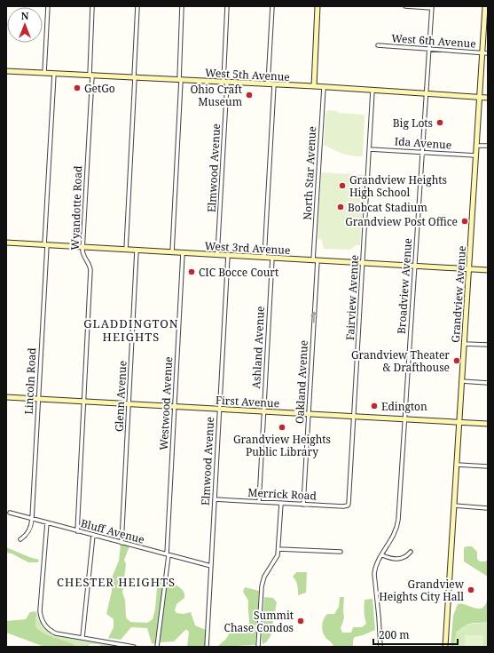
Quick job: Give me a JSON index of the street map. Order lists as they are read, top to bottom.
{
  "streets": {
    "street": [
      "West 6th Avenue",
      "West 5th Avenue",
      "Ida Avenue",
      "Elmwood Avenue",
      "North Star Avenue",
      "Wyandotte Road",
      "West 3rd Avenue",
      "Broadview Avenue",
      "Grandview Avenue",
      "Fairview Avenue",
      "Ashland Avenue",
      "Lincoln Road",
      "Oakland Avenue",
      "Glenn Avenue",
      "First Avenue",
      "Westwood Avenue",
      "Merrick Road",
      "Bluff Avenue"
    ]
  },
  "crossings": [
    ["West 6th Avenue", "Broadview Avenue"],
    ["West 6th Avenue", "Grandview Avenue"],
    ["West 5th Avenue", "Elmwood Avenue"],
    ["West 5th Avenue", "North Star Avenue"],
    ["West 5th Avenue", "Wyandotte Road"],
    ["West 5th Avenue", "Broadview Avenue"],
    ["West 5th Avenue", "Grandview Avenue"],
    ["West 5th Avenue", "Fairview Avenue"],
    ["West 5th Avenue", "Lincoln Road"],
    ["Ida Avenue", "Broadview Avenue"],
    ["Ida Avenue", "Grandview Avenue"],
    ["Ida Avenue", "Fairview Avenue"],
    ["Elmwood Avenue", "West 3rd Avenue"],
    ["Elmwood Avenue", "First Avenue"],
    ["Elmwood Avenue", "Merrick Road"],
    ["Elmwood Avenue", "Bluff Avenue"],
    ["North Star Avenue", "West 3rd Avenue"],
    ["North Star Avenue", "Oakland Avenue"],
    ["Wyandotte Road", "West 3rd Avenue"],
    ["Wyandotte Road", "First Avenue"],
    ["Wyandotte Road", "Bluff Avenue"],
    ["West 3rd Avenue", "Broadview Avenue"],
    ["West 3rd Avenue", "Grandview Avenue"],
    ["West 3rd Avenue", "Fairview Avenue"],
    ["West 3rd Avenue", "Ashland Avenue"],
    ["West 3rd Avenue", "Lincoln Road"],
    ["West 3rd Avenue", "Oakland Avenue"],
    ["West 3rd Avenue", "Glenn Avenue"],
    ["West 3rd Avenue", "Westwood Avenue"],
    ["Broadview Avenue", "First Avenue"],
    ["Grandview Avenue", "First Avenue"],
    ["Fairview Avenue", "First Avenue"],
    ["Fairview Avenue", "Merrick Road"],
    ["Ashland Avenue", "First Avenue"],
    ["Ashland Avenue", "Merrick Road"],
    ["Lincoln Road", "First Avenue"],
    ["Lincoln Road", "Bluff Avenue"],
    ["Oakland Avenue", "First Avenue"],
    ["Oakland Avenue", "Merrick Road"],
    ["Glenn Avenue", "First Avenue"],
    ["Glenn Avenue", "Bluff Avenue"],
    ["First Avenue", "Westwood Avenue"],
    ["Westwood Avenue", "Bluff Avenue"]
  ],
  "one_way": ["Oakland Avenue"],
  "districts": ["GLADDINGTON HEIGHTS", "CHESTER HEIGHTS"],
  "places": [
    "GetGo",
    "Ohio Craft Museum",
    "Big Lots",
    "Grandview Heights High School",
    "Bobcat Stadium",
    "Grandview Post Office",
    "CIC Bocce Court",
    "Grandview Theater & Drafthouse",
    "Edington",
    "Grandview Heights Public Library",
    "Grandview Heights City Hall",
    "Summit Chase Condos"
  ],
  "scale_bar": "200 m",
  "north": "top"
}
